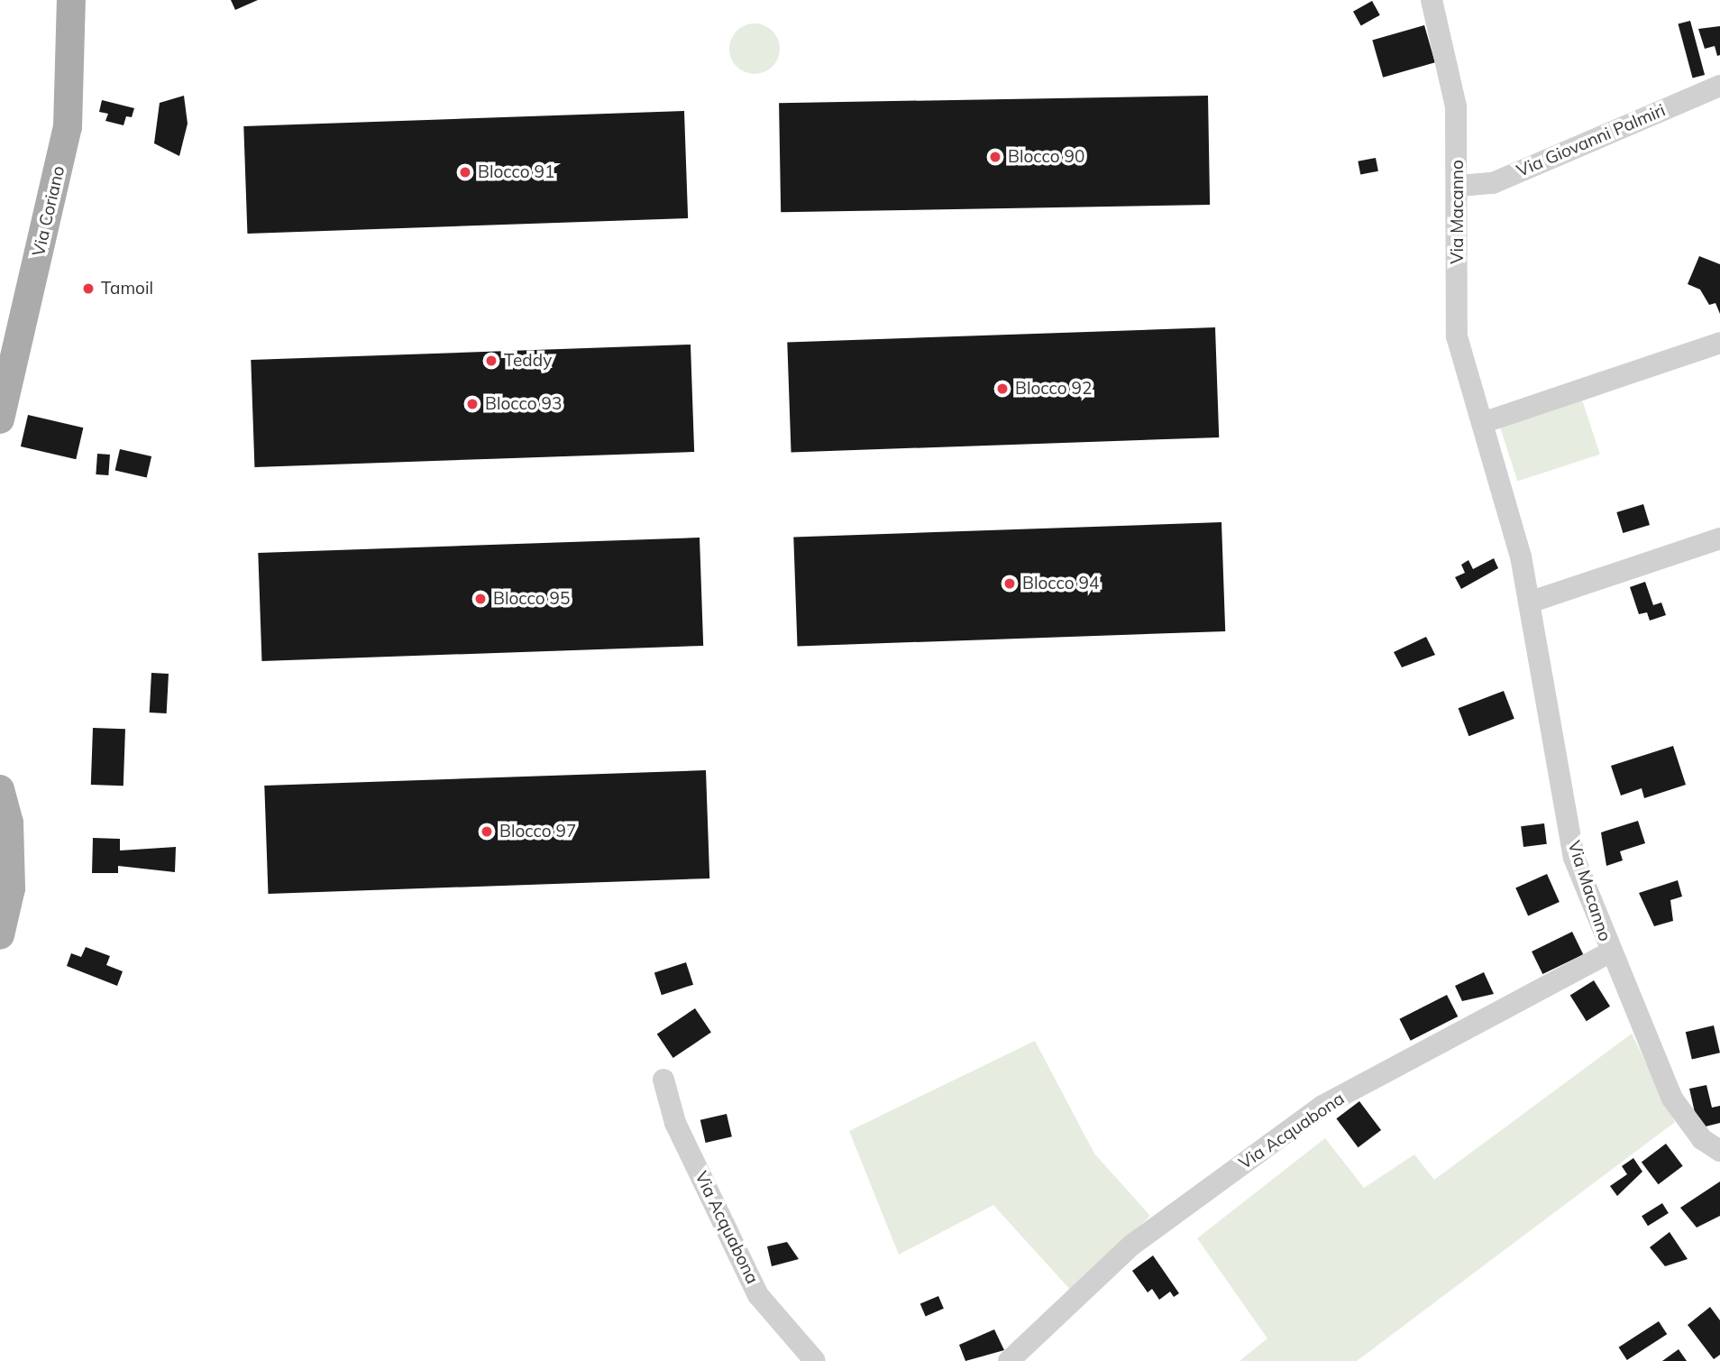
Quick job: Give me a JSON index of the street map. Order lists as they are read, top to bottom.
{
  "streets": {
    "main road": ["Via Coriano"],
    "street": ["Via Giovanni Palmiri", "Via Macanno", "Via Acquabona"]
  },
  "crossings": [
    ["Via Giovanni Palmiri", "Via Macanno"],
    ["Via Macanno", "Via Acquabona"]
  ],
  "places": [
    "Blocco 90",
    "Blocco 91",
    "Tamoil",
    "Teddy",
    "Blocco 92",
    "Blocco 93",
    "Blocco 94",
    "Blocco 95",
    "Blocco 97"
  ]
}
